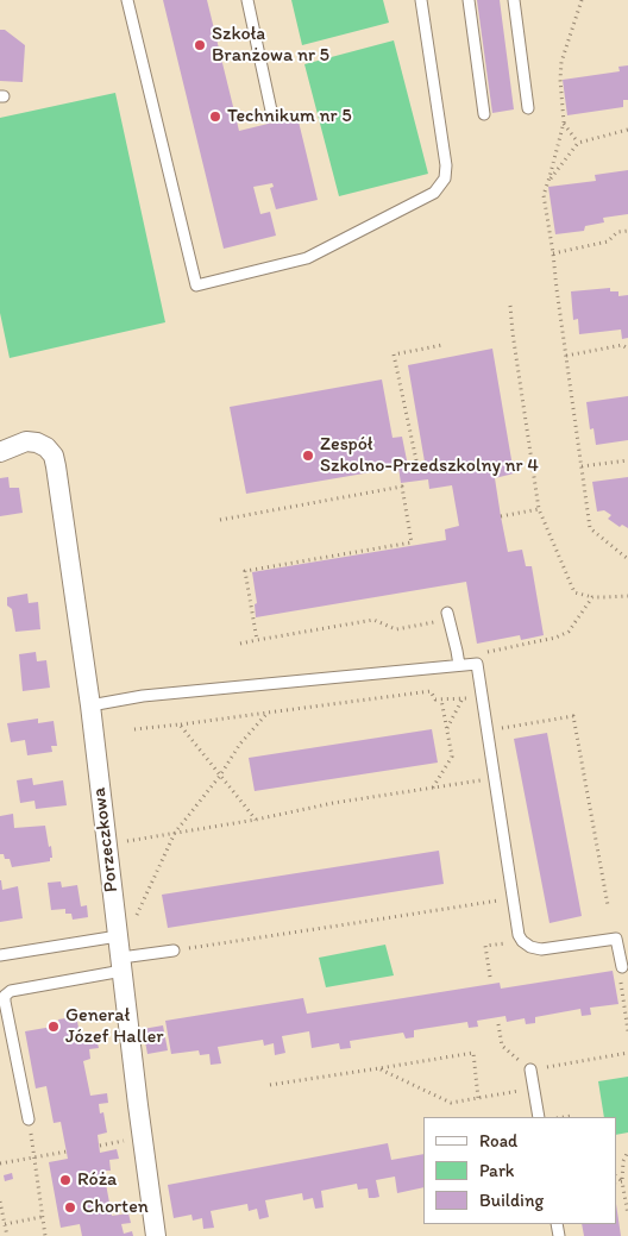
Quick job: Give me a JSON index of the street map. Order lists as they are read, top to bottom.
{
  "streets": {
    "street": ["Porzeczkowa"]
  },
  "places": [
    "Szkoła Branżowa nr 5",
    "Technikum nr 5",
    "Zespół Szkolno-Przedszkolny nr 4",
    "Generał Józef Haller",
    "Róża",
    "Chorten"
  ],
  "legend": ["Road", "Park", "Building"]
}
